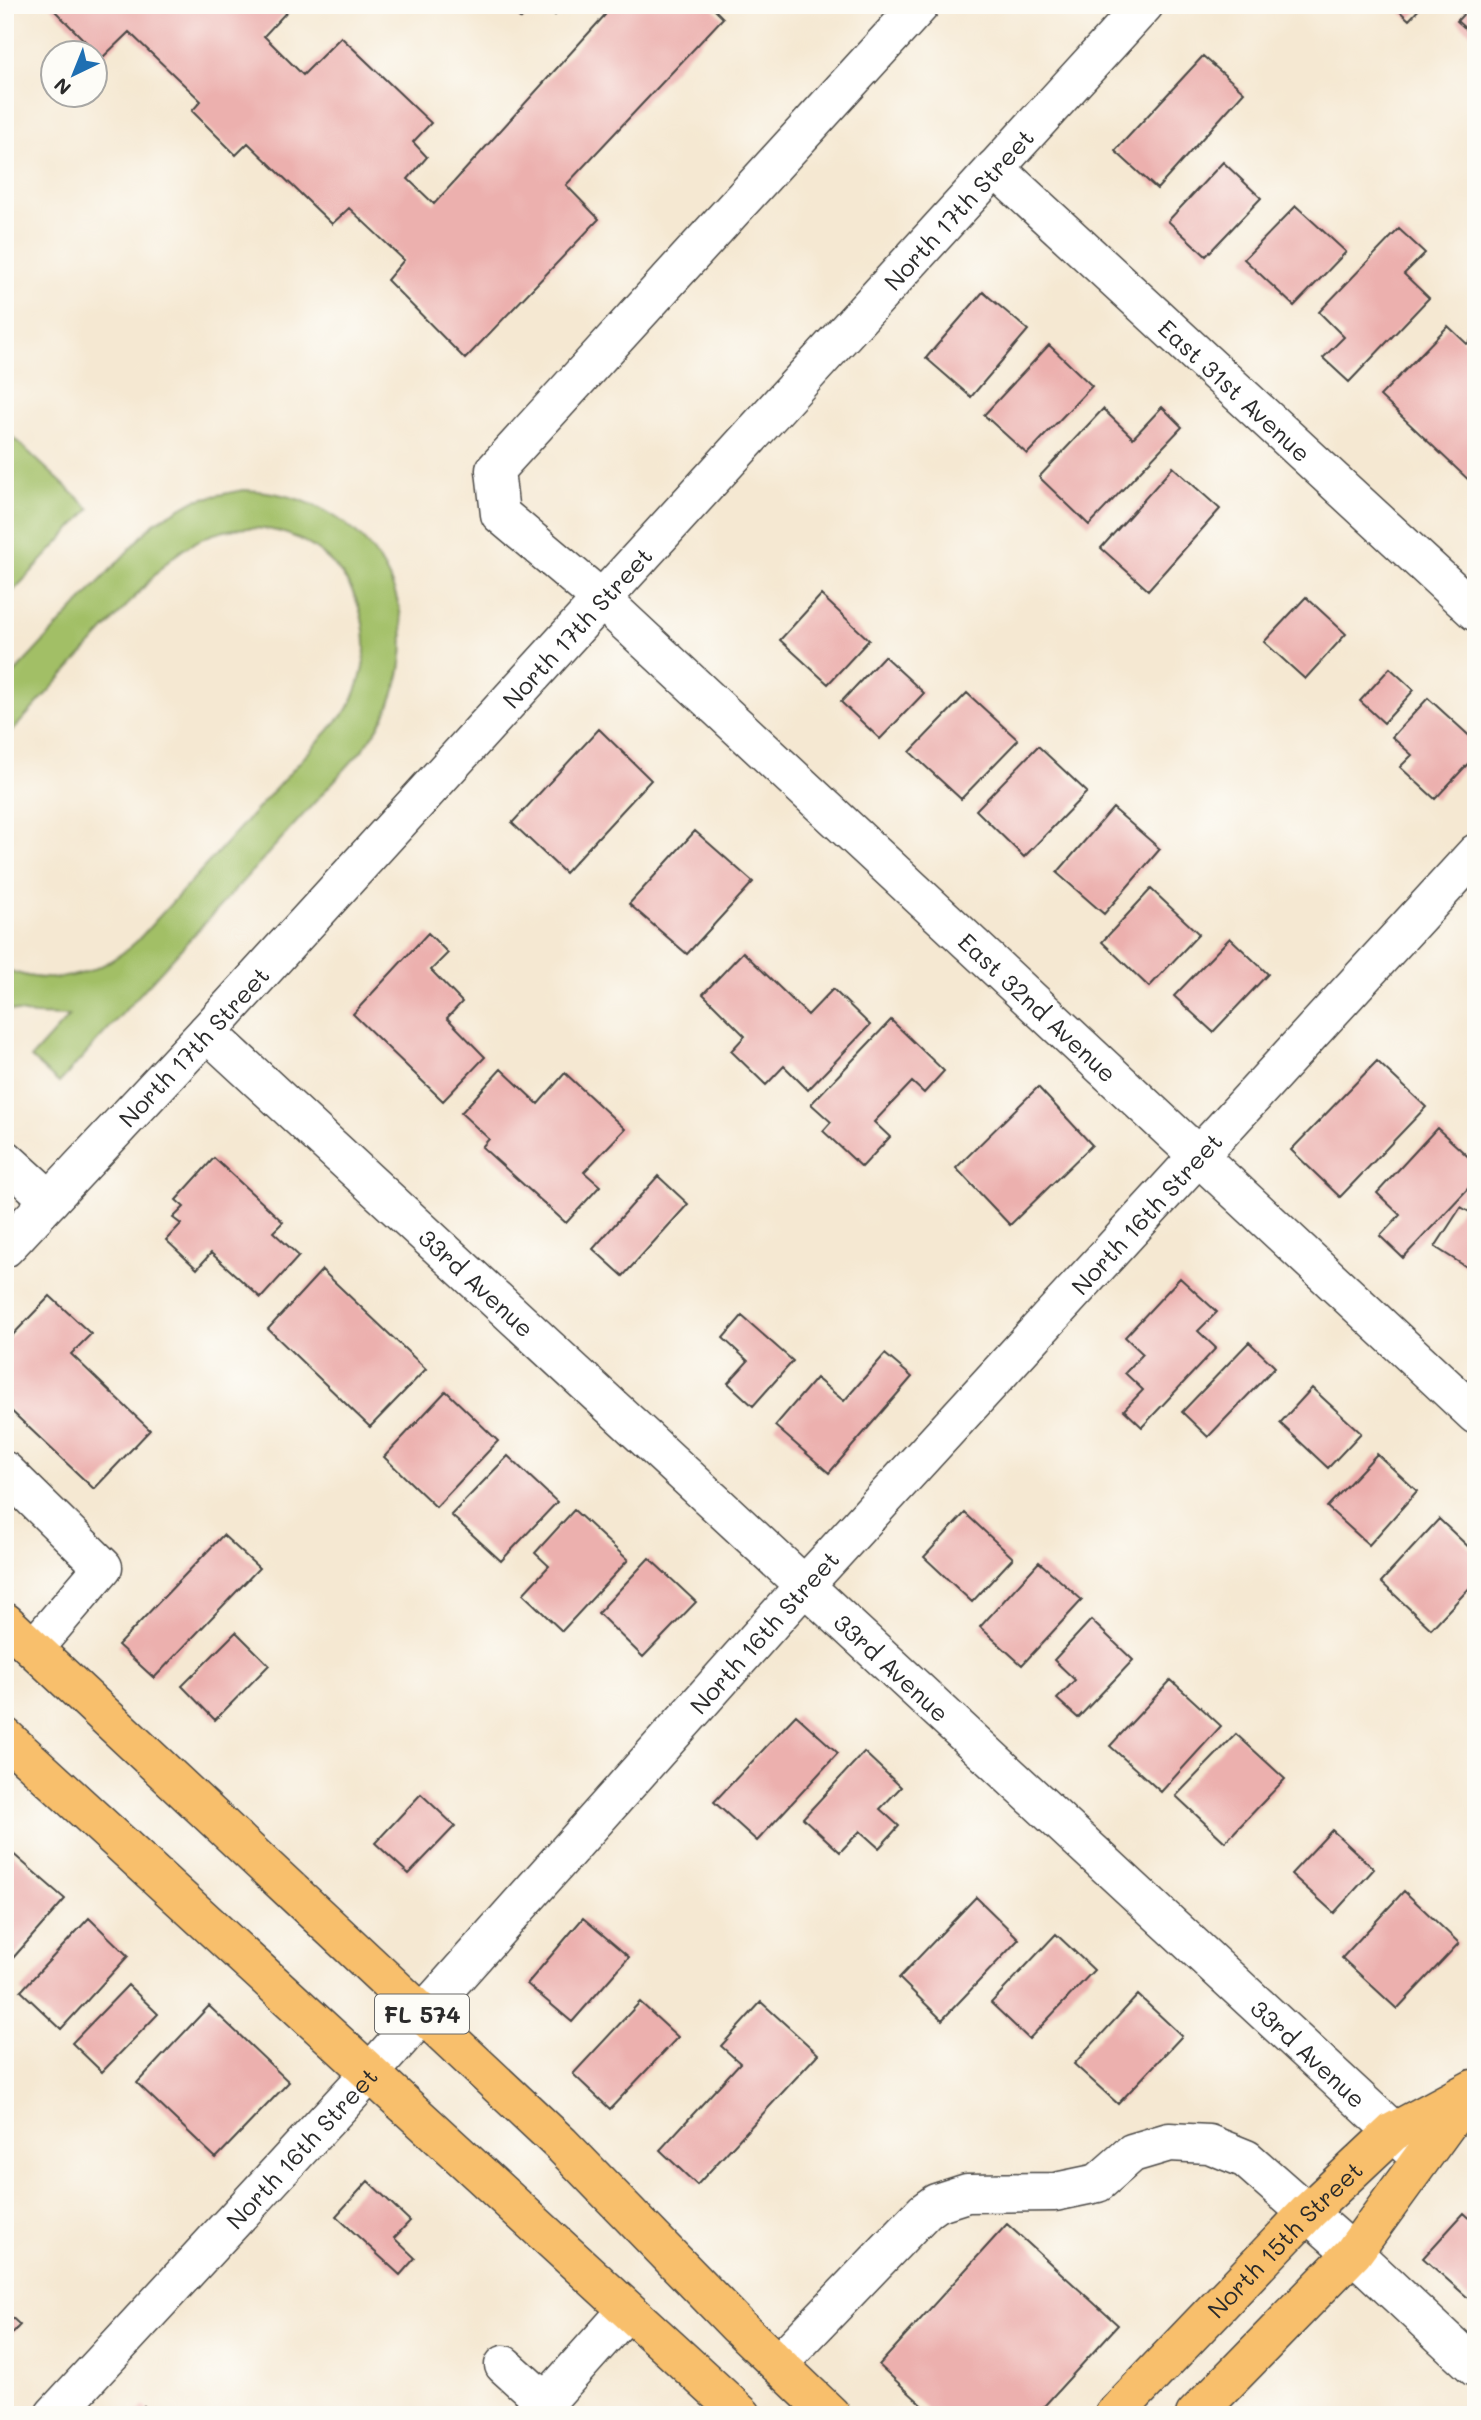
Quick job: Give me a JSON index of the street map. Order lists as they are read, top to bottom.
{
  "streets": {
    "main road": ["FL 574", "North 15th Street"],
    "street": [
      "North 17th Street",
      "East 31st Avenue",
      "East 32nd Avenue",
      "North 16th Street",
      "33rd Avenue"
    ]
  },
  "crossings": [
    ["North 17th Street", "East 31st Avenue"],
    ["North 17th Street", "East 32nd Avenue"],
    ["North 17th Street", "33rd Avenue"],
    ["East 32nd Avenue", "North 16th Street"],
    ["North 16th Street", "33rd Avenue"],
    ["North 16th Street", "FL 574"],
    ["33rd Avenue", "North 15th Street"]
  ],
  "north": "bottom left"
}
